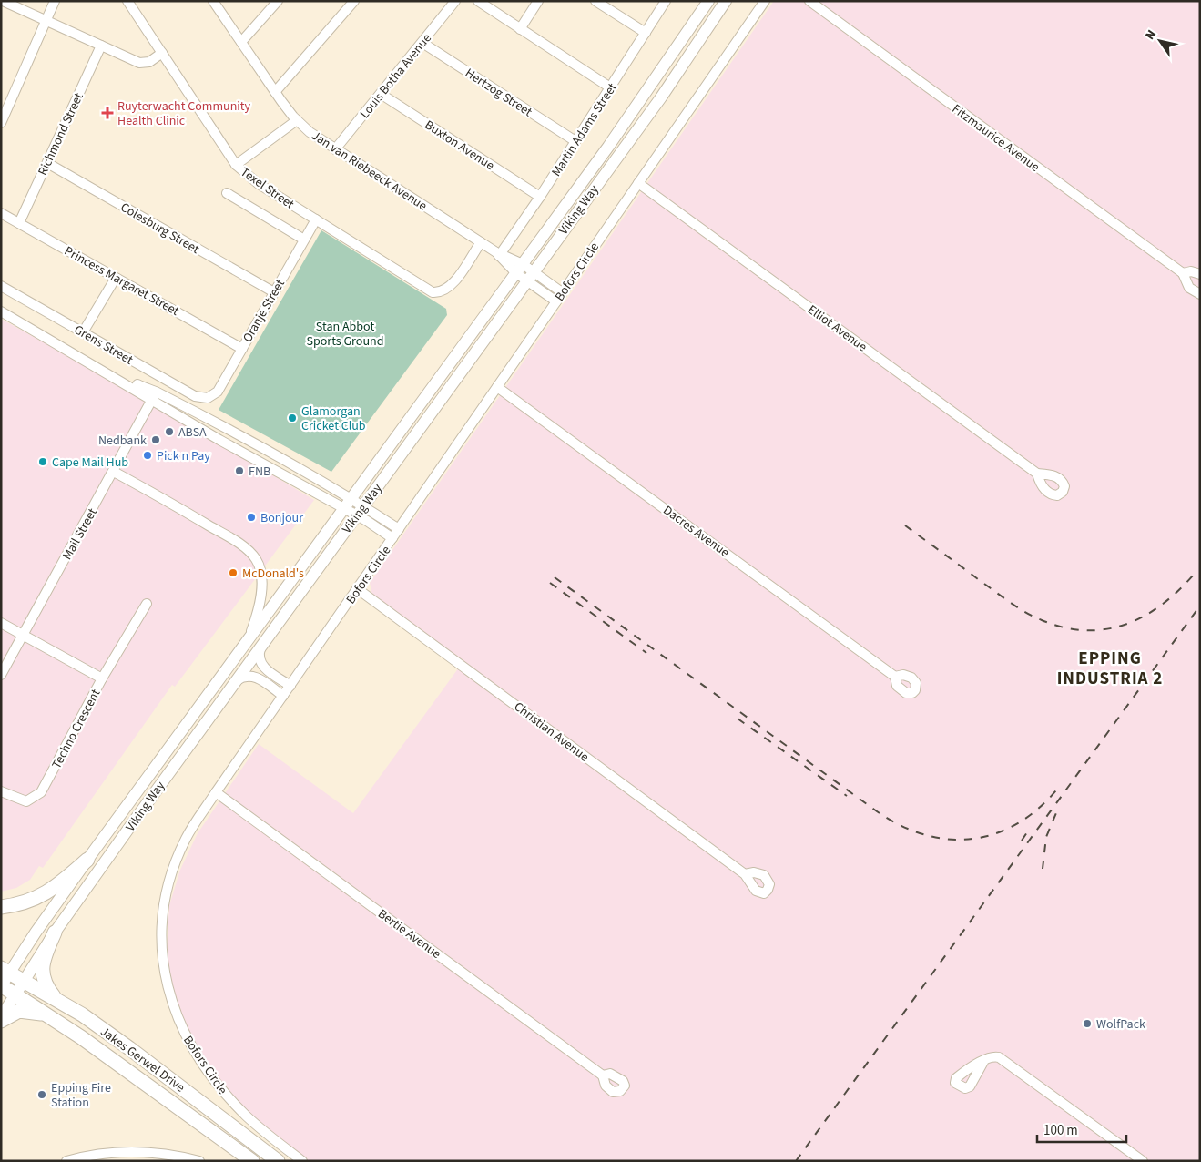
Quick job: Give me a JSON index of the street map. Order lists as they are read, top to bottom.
{
  "streets": {
    "highway": ["Jakes Gerwel Drive"],
    "main road": ["Viking Way"],
    "street": [
      "Louis Botha Avenue",
      "Hertzog Street",
      "Martin Adams Street",
      "Richmond Street",
      "Fitzmaurice Avenue",
      "Buxton Avenue",
      "Jan van Riebeeck Avenue",
      "Texel Street",
      "Colesburg Street",
      "Bofors Circle",
      "Princess Margaret Street",
      "Oranje Street",
      "Elliot Avenue",
      "Grens Street",
      "Dacres Avenue",
      "Mail Street",
      "Techno Crescent",
      "Christian Avenue",
      "Bertie Avenue"
    ]
  },
  "crossings": [
    ["Louis Botha Avenue", "Hertzog Street"],
    ["Louis Botha Avenue", "Buxton Avenue"],
    ["Louis Botha Avenue", "Jan van Riebeeck Avenue"],
    ["Hertzog Street", "Martin Adams Street"],
    ["Martin Adams Street", "Buxton Avenue"],
    ["Martin Adams Street", "Jan van Riebeeck Avenue"],
    ["Richmond Street", "Colesburg Street"],
    ["Richmond Street", "Princess Margaret Street"],
    ["Jan van Riebeeck Avenue", "Texel Street"],
    ["Jan van Riebeeck Avenue", "Viking Way"],
    ["Jan van Riebeeck Avenue", "Bofors Circle"],
    ["Texel Street", "Oranje Street"],
    ["Viking Way", "Jakes Gerwel Drive"],
    ["Colesburg Street", "Oranje Street"],
    ["Bofors Circle", "Elliot Avenue"],
    ["Bofors Circle", "Dacres Avenue"],
    ["Bofors Circle", "Christian Avenue"],
    ["Bofors Circle", "Bertie Avenue"],
    ["Princess Margaret Street", "Oranje Street"],
    ["Oranje Street", "Grens Street"],
    ["Mail Street", "Techno Crescent"]
  ],
  "districts": ["EPPING INDUSTRIA 2"],
  "parks": ["Stan Abbot Sports Ground"],
  "places": {
    "health": ["Ruyterwacht Community Health Clinic"],
    "other": [
      "Glamorgan Cricket Club",
      "ABSA",
      "Nedbank",
      "Pick n Pay",
      "Cape Mail Hub",
      "FNB",
      "Bonjour",
      "McDonald's",
      "WolfPack",
      "Epping Fire Station"
    ]
  },
  "scale_bar": "100 m",
  "north": "top left"
}
